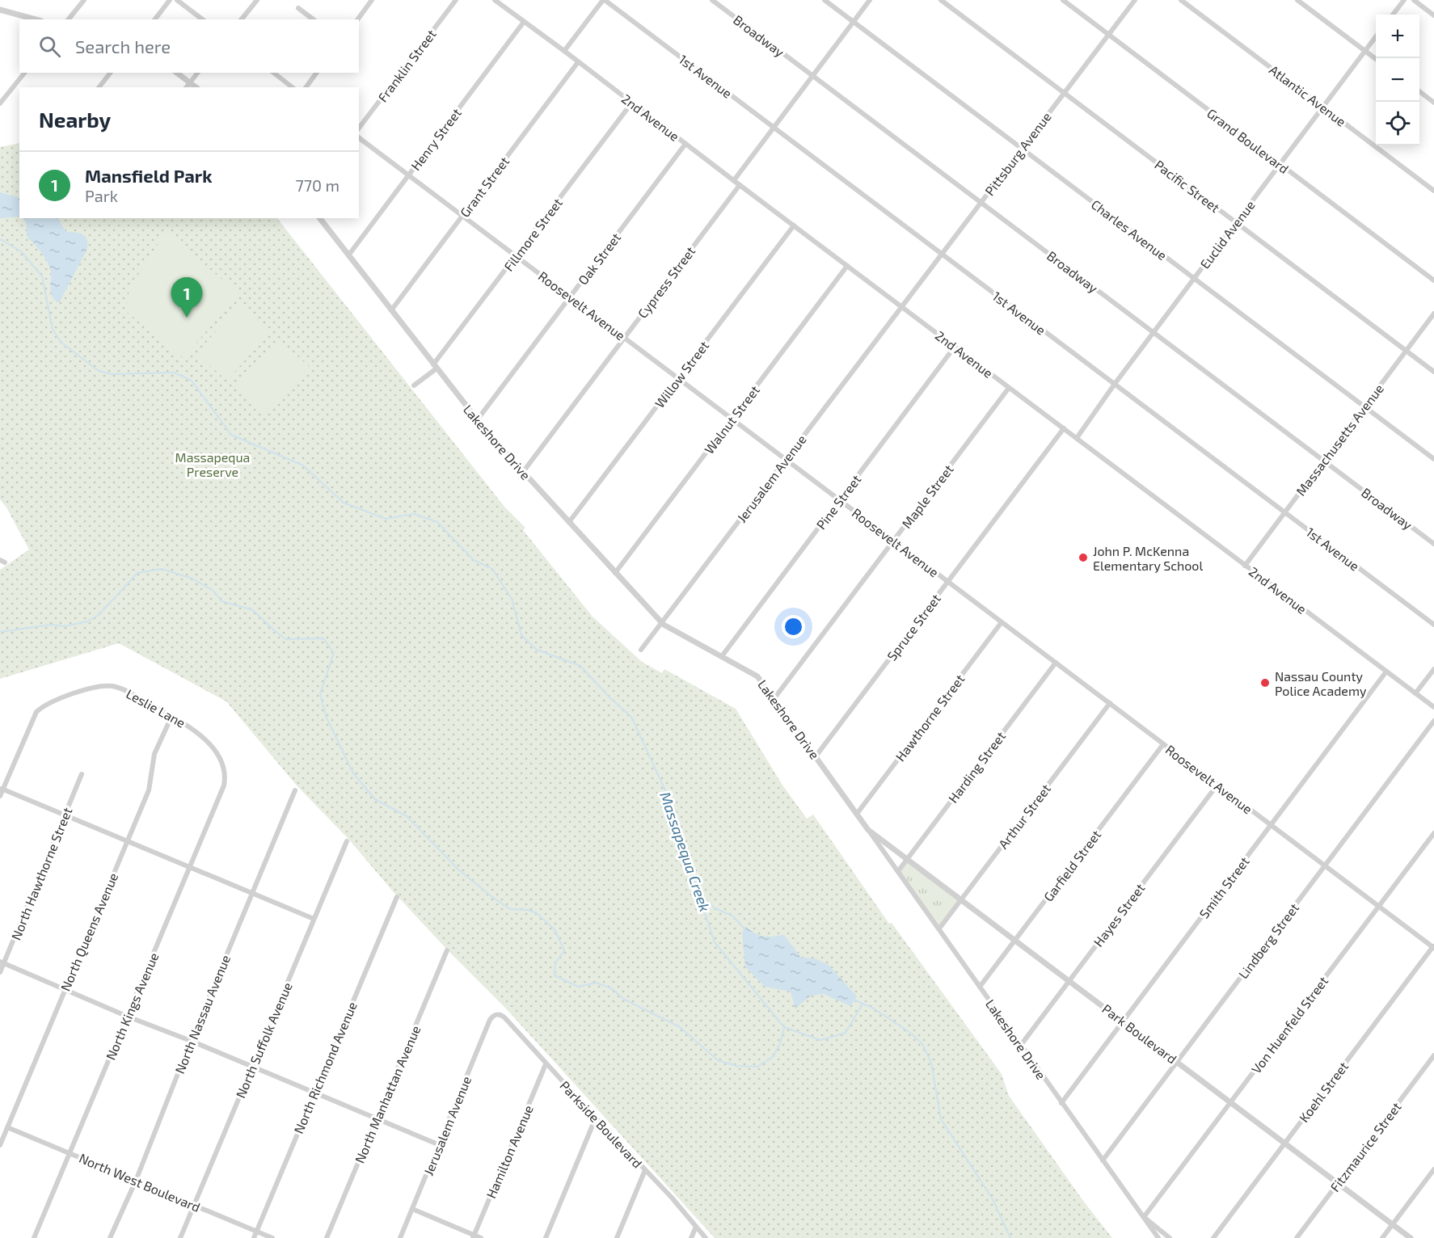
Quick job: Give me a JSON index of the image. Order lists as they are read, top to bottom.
{
  "streets": {
    "street": [
      "Broadway",
      "Franklin Street",
      "1st Avenue",
      "Atlantic Avenue",
      "2nd Avenue",
      "Henry Street",
      "Grand Boulevard",
      "Pittsburg Avenue",
      "Pacific Street",
      "Grant Street",
      "Charles Avenue",
      "Fillmore Street",
      "Euclid Avenue",
      "Oak Street",
      "Cypress Street",
      "Roosevelt Avenue",
      "Willow Street",
      "Walnut Street",
      "Massachusetts Avenue",
      "Lakeshore Drive",
      "Jerusalem Avenue",
      "Maple Street",
      "Pine Street",
      "Spruce Street",
      "Leslie Lane",
      "Hawthorne Street",
      "Harding Street",
      "Arthur Street",
      "Garfield Street",
      "North Hawthorne Street",
      "Smith Street",
      "Hayes Street",
      "North Queens Avenue",
      "Lindberg Street",
      "North Kings Avenue",
      "North Nassau Avenue",
      "Von Huenfeld Street",
      "Park Boulevard",
      "North Suffolk Avenue",
      "North Richmond Avenue",
      "Koehl Street",
      "North Manhattan Avenue",
      "Parkside Boulevard",
      "Fitzmaurice Street",
      "Hamilton Avenue",
      "North West Boulevard"
    ]
  },
  "crossings": [
    ["Broadway", "Pittsburg Avenue"],
    ["Broadway", "Euclid Avenue"],
    ["Broadway", "Massachusetts Avenue"],
    ["1st Avenue", "Pittsburg Avenue"],
    ["1st Avenue", "Euclid Avenue"],
    ["1st Avenue", "Massachusetts Avenue"],
    ["Atlantic Avenue", "Euclid Avenue"],
    ["2nd Avenue", "Henry Street"],
    ["2nd Avenue", "Pittsburg Avenue"],
    ["2nd Avenue", "Grant Street"],
    ["2nd Avenue", "Fillmore Street"],
    ["2nd Avenue", "Euclid Avenue"],
    ["2nd Avenue", "Oak Street"],
    ["2nd Avenue", "Cypress Street"],
    ["2nd Avenue", "Willow Street"],
    ["2nd Avenue", "Walnut Street"],
    ["2nd Avenue", "Massachusetts Avenue"],
    ["2nd Avenue", "Jerusalem Avenue"],
    ["2nd Avenue", "Maple Street"],
    ["2nd Avenue", "Pine Street"],
    ["2nd Avenue", "Spruce Street"],
    ["2nd Avenue", "Smith Street"],
    ["Henry Street", "Roosevelt Avenue"],
    ["Henry Street", "Lakeshore Drive"],
    ["Grand Boulevard", "Pittsburg Avenue"],
    ["Grand Boulevard", "Euclid Avenue"],
    ["Pittsburg Avenue", "Pacific Street"],
    ["Pittsburg Avenue", "Charles Avenue"],
    ["Pittsburg Avenue", "Jerusalem Avenue"],
    ["Pacific Street", "Euclid Avenue"],
    ["Pacific Street", "Massachusetts Avenue"],
    ["Grant Street", "Roosevelt Avenue"],
    ["Grant Street", "Lakeshore Drive"],
    ["Charles Avenue", "Euclid Avenue"],
    ["Charles Avenue", "Massachusetts Avenue"],
    ["Fillmore Street", "Roosevelt Avenue"],
    ["Fillmore Street", "Lakeshore Drive"],
    ["Oak Street", "Roosevelt Avenue"],
    ["Oak Street", "Lakeshore Drive"],
    ["Cypress Street", "Roosevelt Avenue"],
    ["Cypress Street", "Lakeshore Drive"],
    ["Roosevelt Avenue", "Willow Street"],
    ["Roosevelt Avenue", "Walnut Street"],
    ["Roosevelt Avenue", "Jerusalem Avenue"],
    ["Roosevelt Avenue", "Maple Street"],
    ["Roosevelt Avenue", "Pine Street"],
    ["Roosevelt Avenue", "Spruce Street"],
    ["Roosevelt Avenue", "Hawthorne Street"],
    ["Roosevelt Avenue", "Harding Street"],
    ["Roosevelt Avenue", "Arthur Street"],
    ["Roosevelt Avenue", "Garfield Street"],
    ["Roosevelt Avenue", "Smith Street"],
    ["Roosevelt Avenue", "Hayes Street"],
    ["Roosevelt Avenue", "Lindberg Street"],
    ["Roosevelt Avenue", "Von Huenfeld Street"],
    ["Roosevelt Avenue", "Koehl Street"],
    ["Willow Street", "Lakeshore Drive"],
    ["Walnut Street", "Lakeshore Drive"],
    ["Lakeshore Drive", "Jerusalem Avenue"],
    ["Lakeshore Drive", "Maple Street"],
    ["Lakeshore Drive", "Pine Street"],
    ["Lakeshore Drive", "Spruce Street"],
    ["Lakeshore Drive", "Hawthorne Street"],
    ["Lakeshore Drive", "Harding Street"],
    ["Lakeshore Drive", "Arthur Street"],
    ["Lakeshore Drive", "Garfield Street"],
    ["Lakeshore Drive", "Smith Street"],
    ["Lakeshore Drive", "Hayes Street"],
    ["Lakeshore Drive", "Lindberg Street"],
    ["Lakeshore Drive", "Von Huenfeld Street"],
    ["Lakeshore Drive", "Park Boulevard"],
    ["Jerusalem Avenue", "Parkside Boulevard"],
    ["Leslie Lane", "North Queens Avenue"],
    ["Leslie Lane", "North Kings Avenue"],
    ["Harding Street", "Park Boulevard"],
    ["Arthur Street", "Park Boulevard"],
    ["Garfield Street", "Park Boulevard"],
    ["Smith Street", "Park Boulevard"],
    ["Hayes Street", "Park Boulevard"],
    ["North Queens Avenue", "North West Boulevard"],
    ["Lindberg Street", "Park Boulevard"],
    ["North Kings Avenue", "North West Boulevard"],
    ["North Nassau Avenue", "North West Boulevard"],
    ["Von Huenfeld Street", "Park Boulevard"],
    ["Park Boulevard", "Koehl Street"],
    ["Park Boulevard", "Fitzmaurice Street"],
    ["North Suffolk Avenue", "North West Boulevard"],
    ["North Richmond Avenue", "North West Boulevard"],
    ["Parkside Boulevard", "Hamilton Avenue"]
  ],
  "water": ["Massapequa Creek"],
  "parks": ["Massapequa Preserve"],
  "places": ["John P. McKenna Elementary School", "Nassau County Police Academy"],
  "page": {
    "map_buttons": ["+", "−"],
    "search": "Search here",
    "heading": "Nearby",
    "list": [
      {
        "mark": "1",
        "name": "Mansfield Park",
        "note": "Park",
        "value": "770 m"
      }
    ],
    "pins": "1"
  }
}
